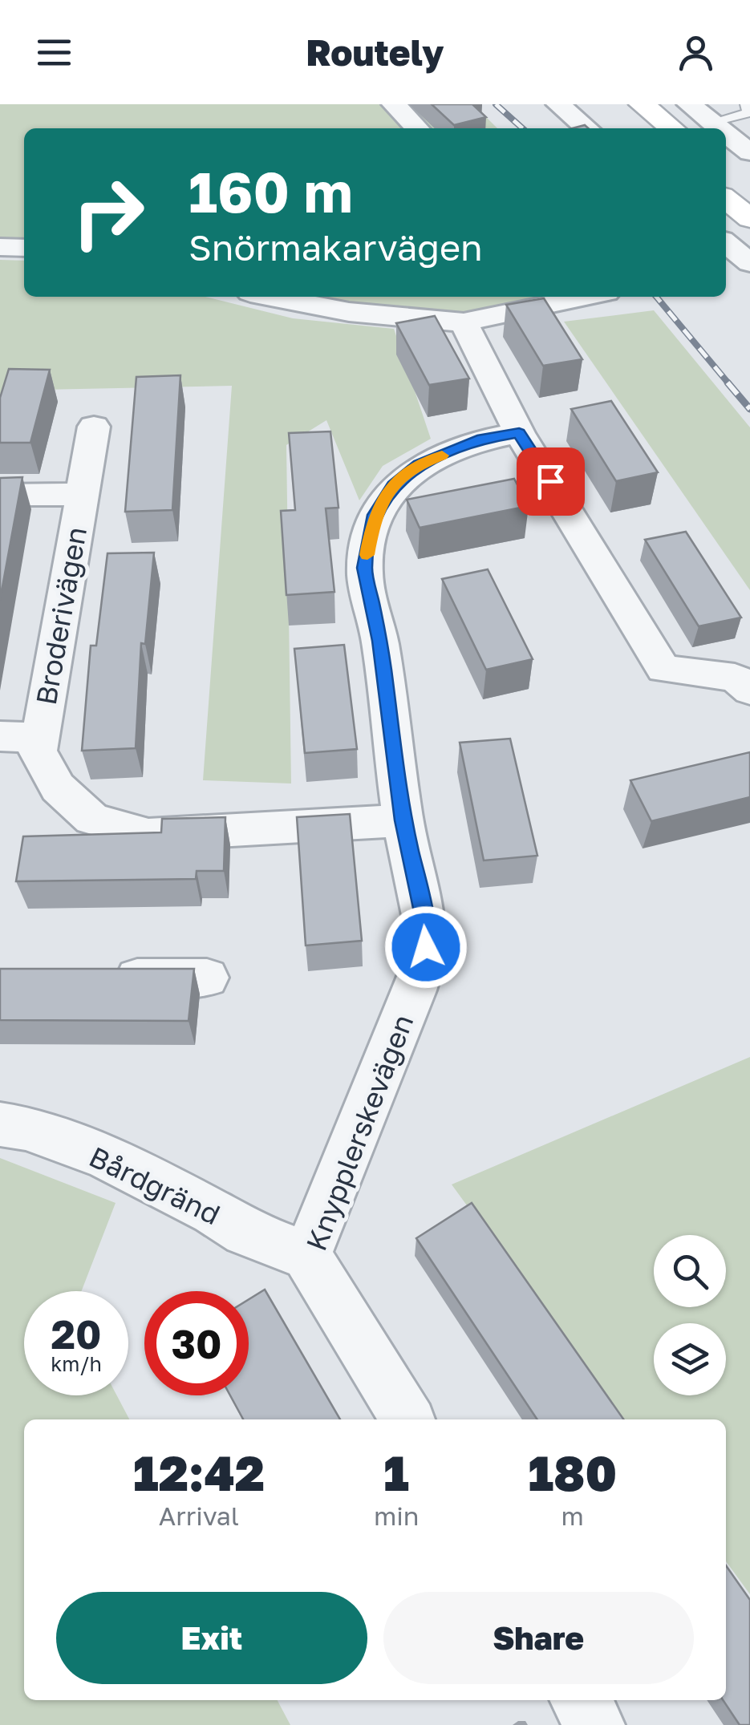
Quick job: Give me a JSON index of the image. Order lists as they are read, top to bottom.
{
  "streets": {
    "street": ["Broderivägen", "Knypplerskevägen", "Bårdgränd"]
  },
  "crossings": [
    ["Broderivägen", "Knypplerskevägen"],
    ["Knypplerskevägen", "Bårdgränd"]
  ],
  "page": {
    "header": "Routely",
    "turn": ["160 m", "Snörmakarvägen"],
    "speed": "20 km/h",
    "limit": "30",
    "eta": [
      "12:42",
      "Arrival",
      "1",
      "min",
      "180",
      "m"
    ],
    "buttons": ["Exit", "Share"]
  }
}
